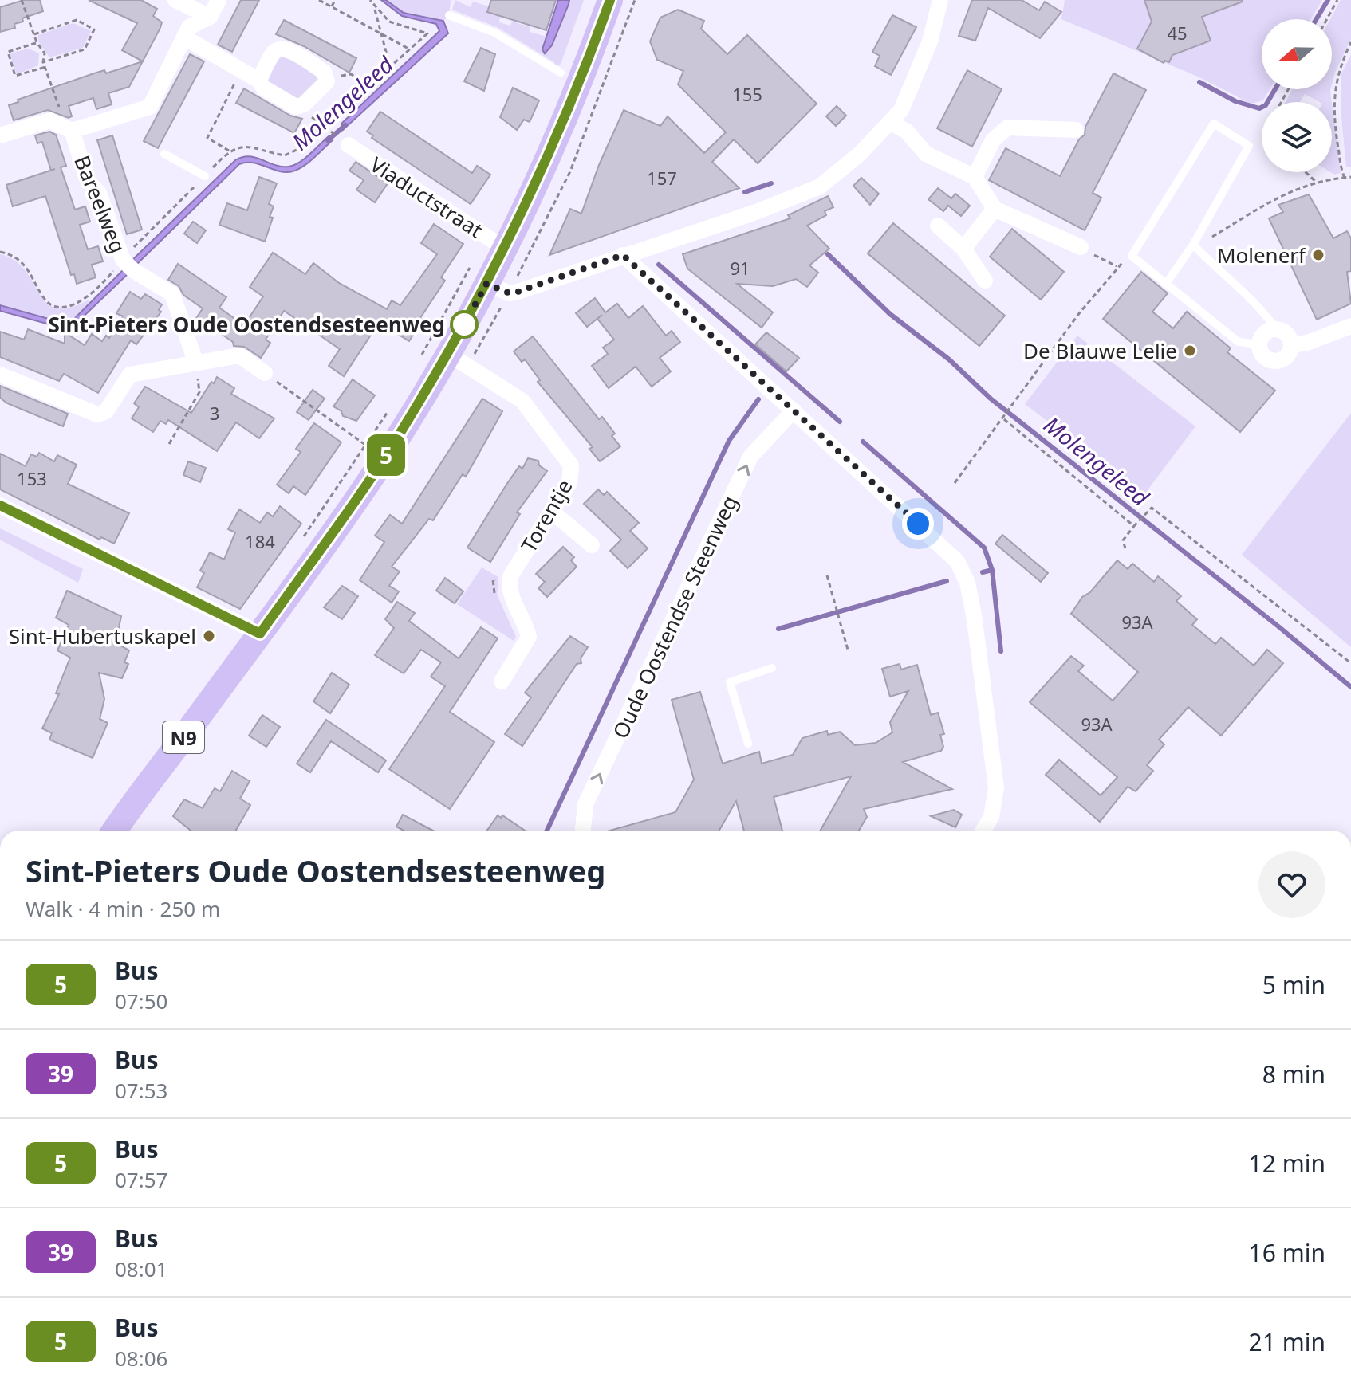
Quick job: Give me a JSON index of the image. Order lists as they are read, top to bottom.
{
  "streets": {
    "main road": ["N9"],
    "street": [
      "Viaductstraat",
      "Bareelweg",
      "Torentje",
      "Oude Oostendse Steenweg"
    ]
  },
  "crossings": [
    ["Viaductstraat", "N9"],
    ["Torentje", "N9"]
  ],
  "one_way": ["Oude Oostendse Steenweg"],
  "water": ["Molengeleed"],
  "places": [
    "Molenerf",
    "Sint-Pieters Oude Oostendsesteenweg",
    "De Blauwe Lelie",
    "Sint-Hubertuskapel"
  ],
  "lines": ["bus line 5"],
  "house_numbers": [
    "45",
    "155",
    "157",
    "91",
    "3",
    "153",
    "184",
    "93A",
    "93A"
  ],
  "north": "left",
  "page": {
    "on_map": "5",
    "heading": ["Sint-Pieters Oude Oostendsesteenweg", "Walk · 4 min · 250 m"],
    "list": [
      {
        "mark": "5",
        "name": "Bus",
        "note": "07:50",
        "value": "5 min"
      },
      {
        "mark": "39",
        "name": "Bus",
        "note": "07:53",
        "value": "8 min"
      },
      {
        "mark": "5",
        "name": "Bus",
        "note": "07:57",
        "value": "12 min"
      },
      {
        "mark": "39",
        "name": "Bus",
        "note": "08:01",
        "value": "16 min"
      },
      {
        "mark": "5",
        "name": "Bus",
        "note": "08:06",
        "value": "21 min"
      }
    ]
  }
}
